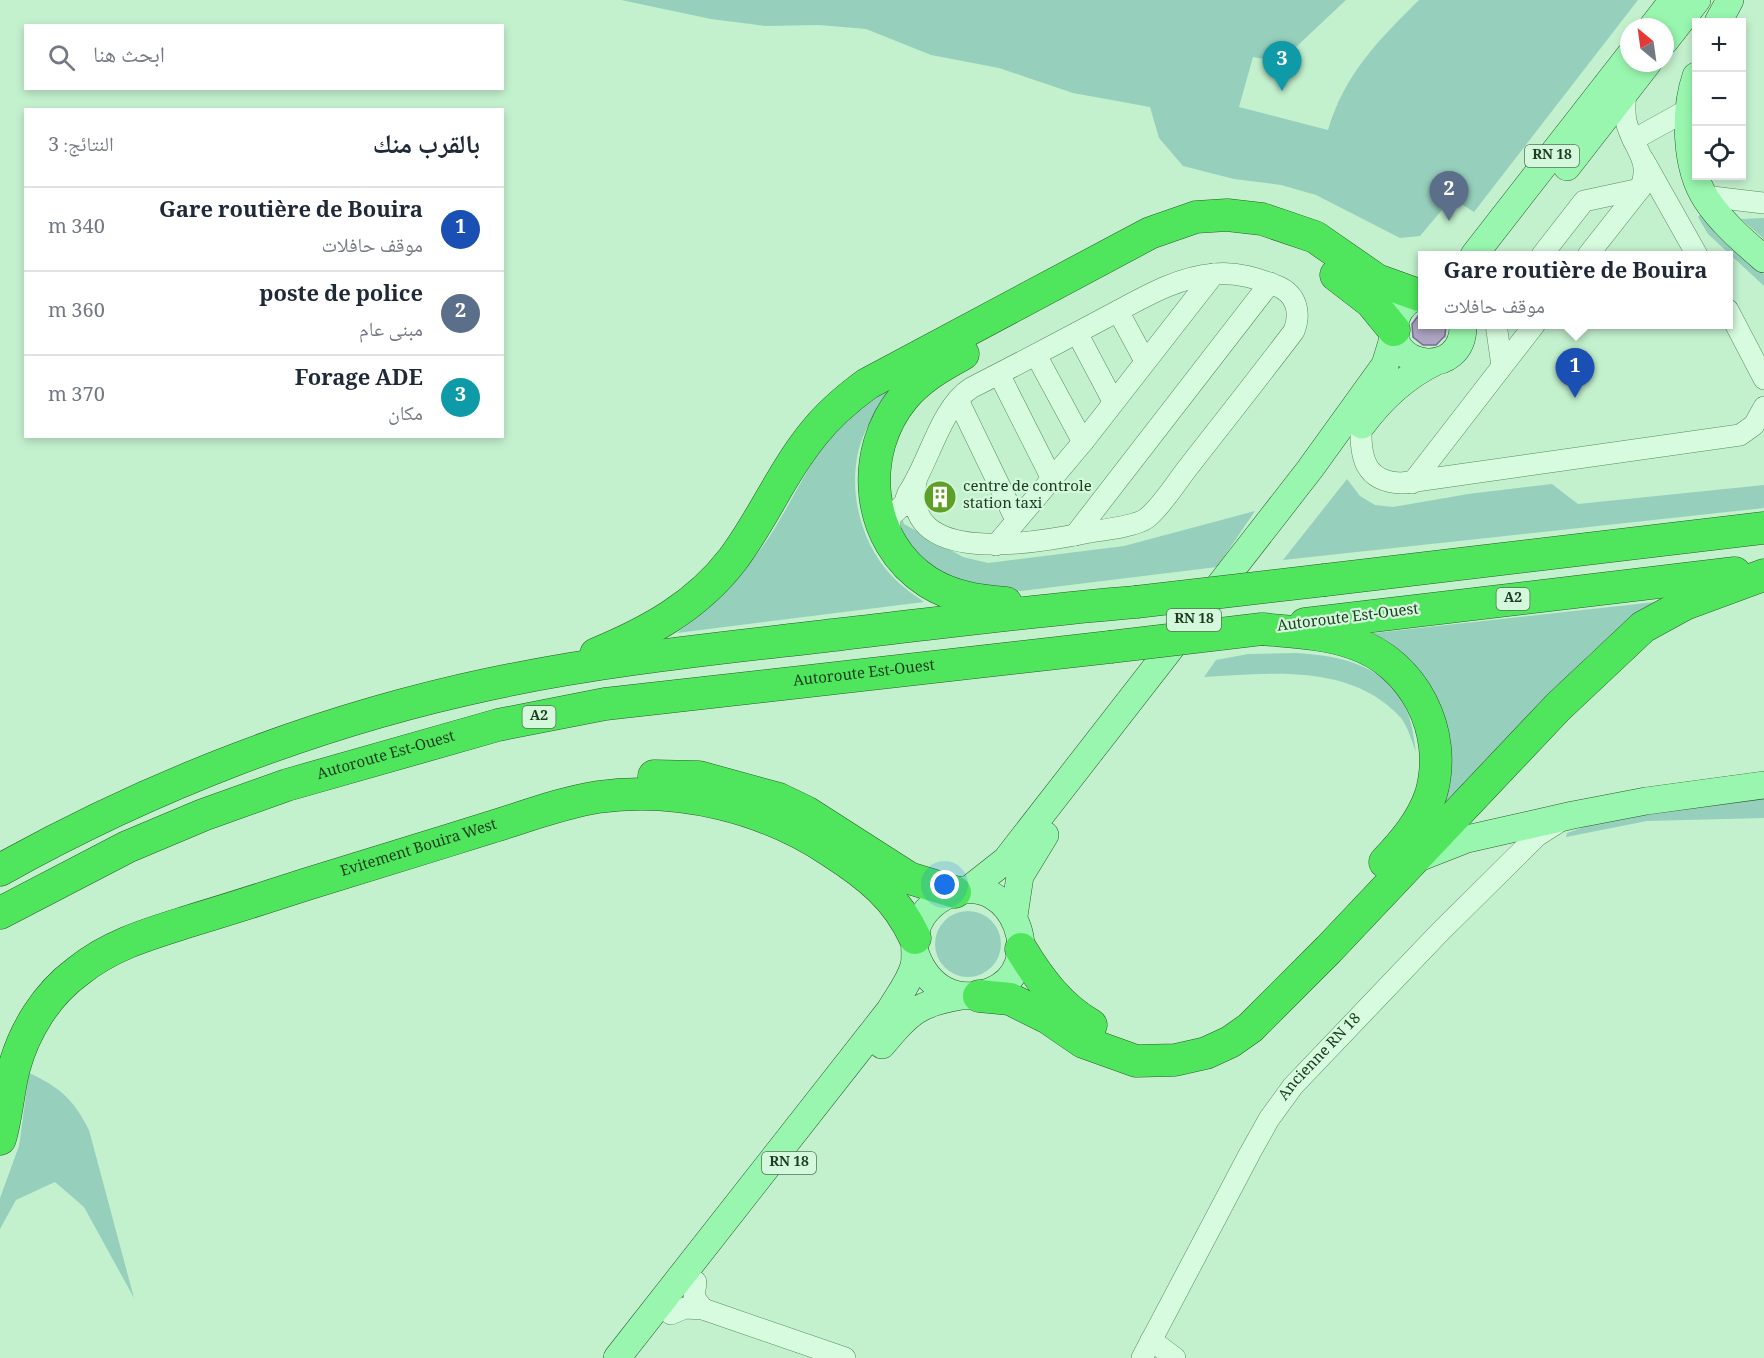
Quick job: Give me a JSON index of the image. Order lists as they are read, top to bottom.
{
  "streets": {
    "highway": ["A2", "Autoroute Est-Ouest", "Evitement Bouira West"],
    "main road": ["RN 18", "Ancienne RN 18"]
  },
  "crossings": [
    ["RN 18", "Evitement Bouira West"]
  ],
  "places": {
    "building": ["centre de controle station taxi"]
  },
  "north": "top left",
  "page": {
    "map_buttons": ["+", "−"],
    "search": "ابحث هنا",
    "pins": ["3", "2", "1"],
    "heading": ["بالقرب منك", "النتائج: 3"],
    "list": [
      {
        "mark": "1",
        "name": "Gare routière de Bouira",
        "note": "موقف حافلات",
        "value": "340 m"
      },
      {
        "mark": "2",
        "name": "poste de police",
        "note": "مبنى عام",
        "value": "360 m"
      },
      {
        "mark": "3",
        "name": "Forage ADE",
        "note": "مكان",
        "value": "370 m"
      }
    ],
    "popup": ["Gare routière de Bouira", "موقف حافلات"]
  }
}
